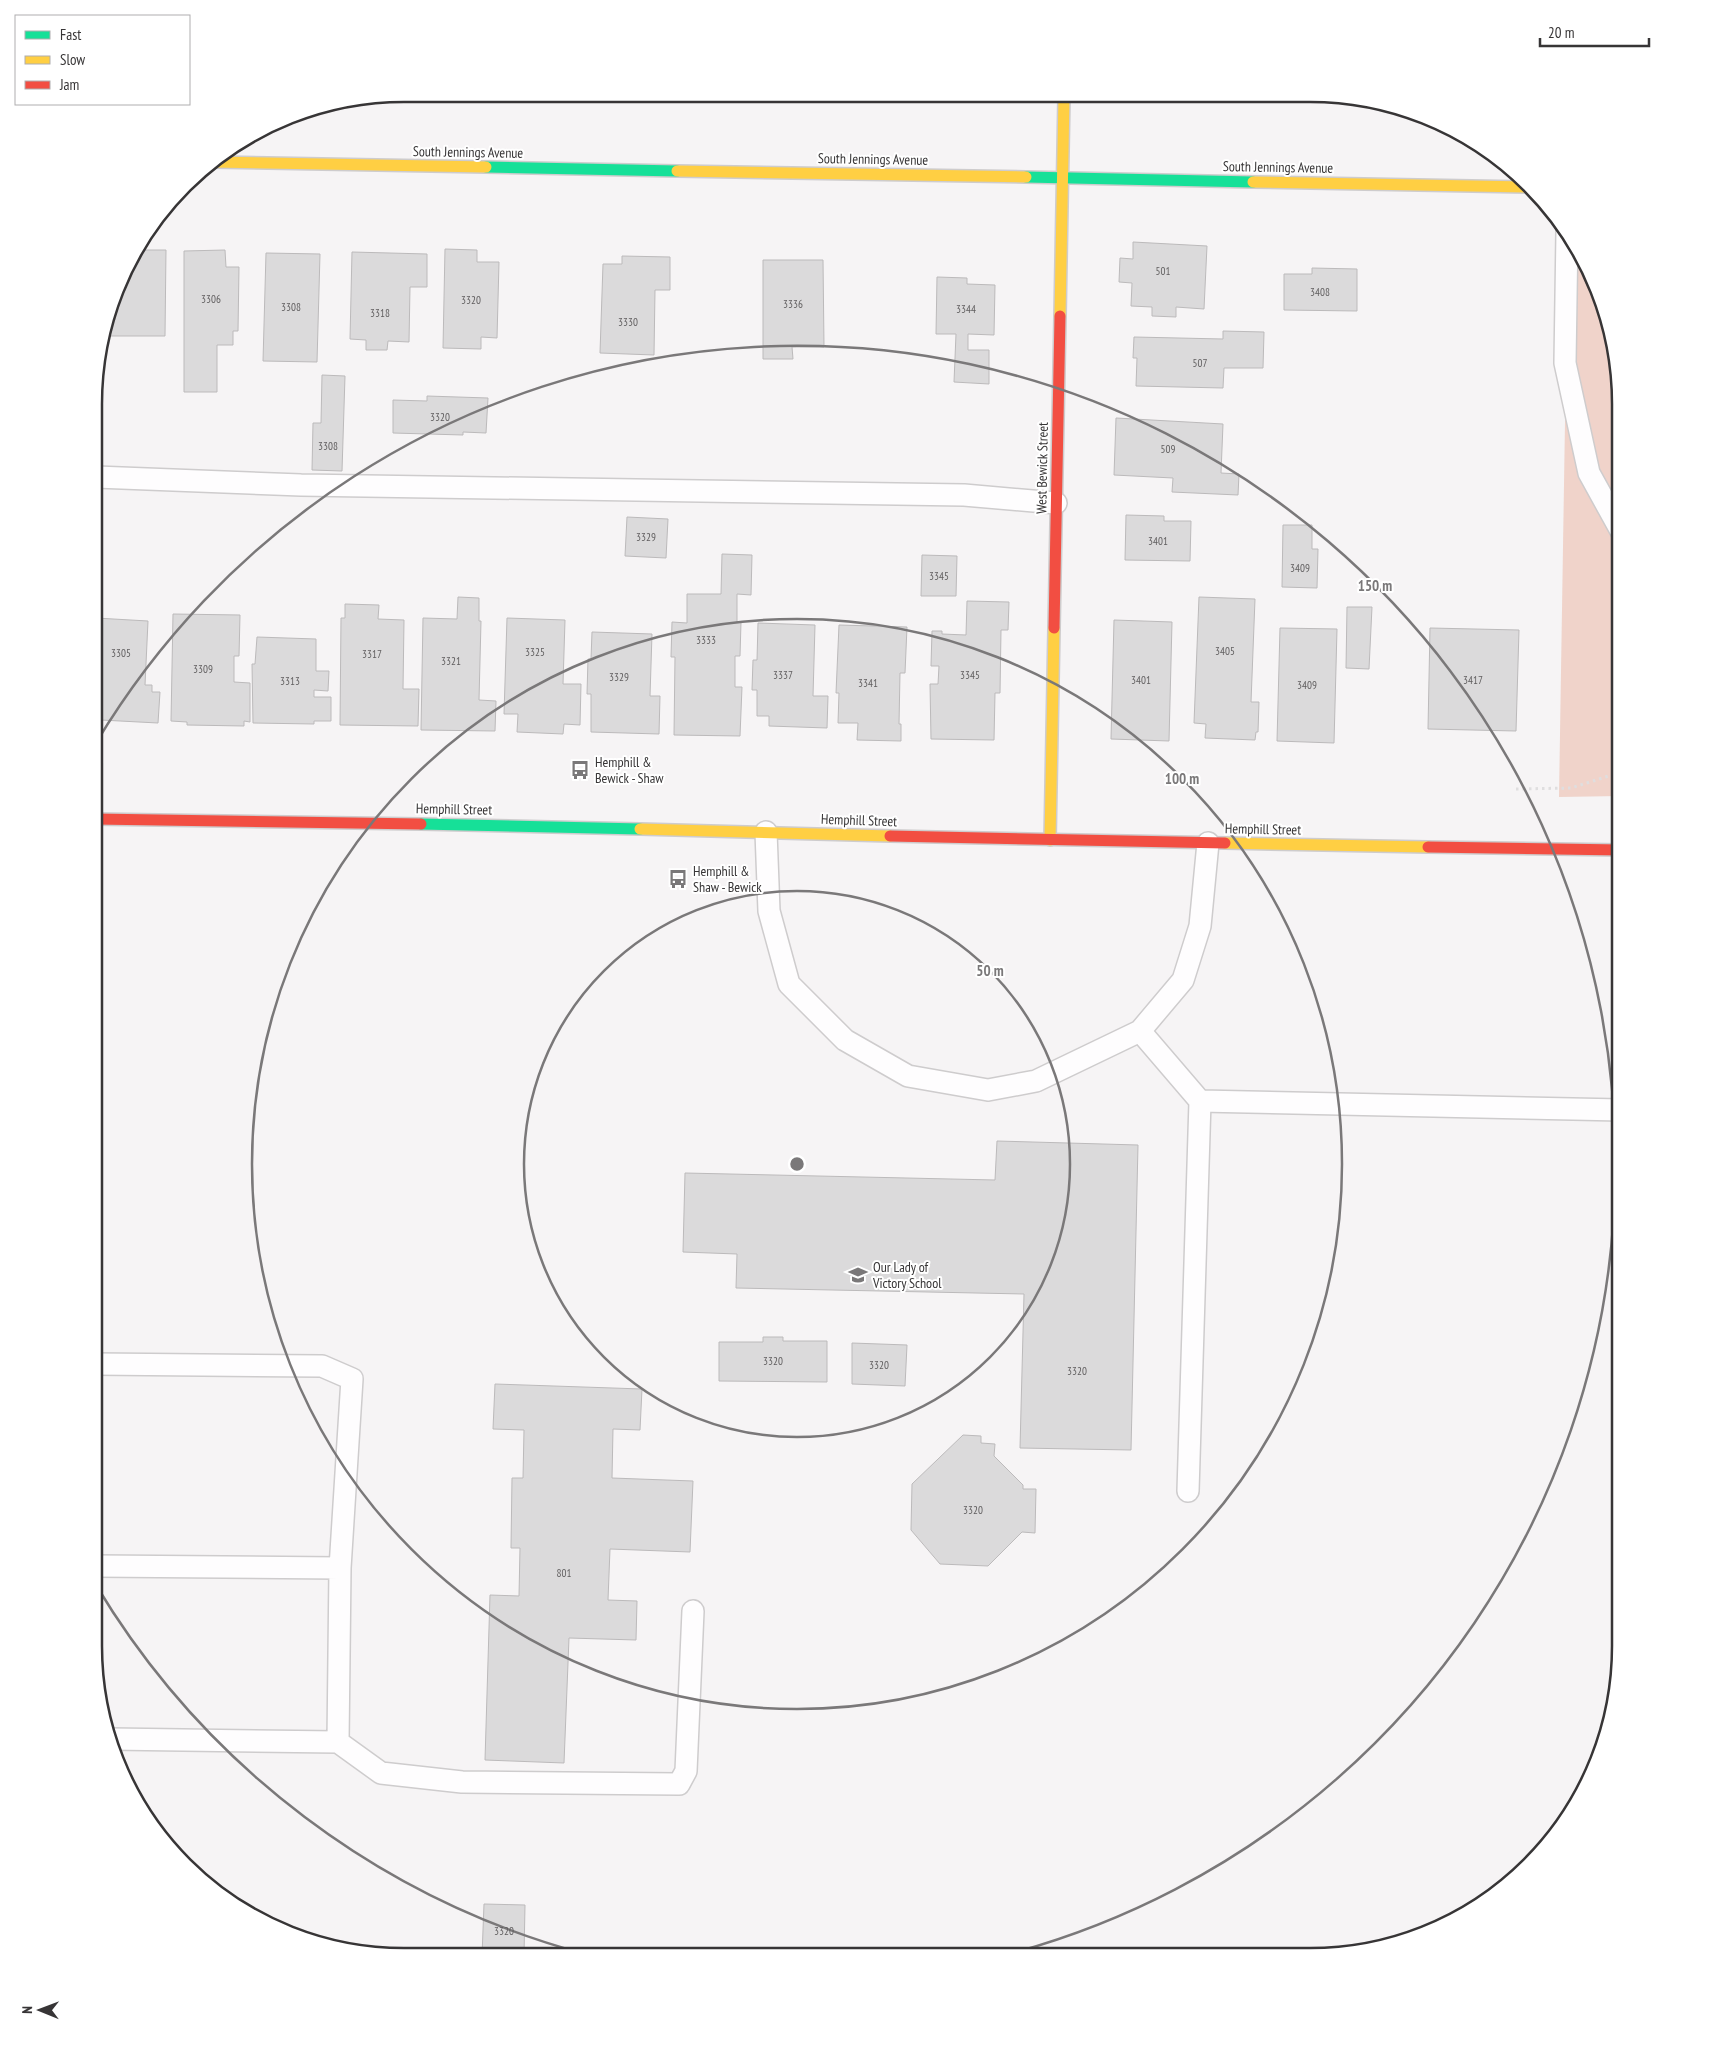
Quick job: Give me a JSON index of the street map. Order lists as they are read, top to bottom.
{
  "streets": {
    "street": ["South Jennings Avenue", "West Bewick Street", "Hemphill Street"]
  },
  "crossings": [
    ["South Jennings Avenue", "West Bewick Street"],
    ["West Bewick Street", "Hemphill Street"]
  ],
  "places": {
    "bus stop": ["Hemphill & Bewick - Shaw", "Hemphill & Shaw - Bewick"],
    "school or university": ["Our Lady of Victory School"]
  },
  "house_numbers": [
    "501",
    "3408",
    "3306",
    "3320",
    "3336",
    "3308",
    "3344",
    "3318",
    "3330",
    "507",
    "3320",
    "3308",
    "509",
    "3329",
    "3401",
    "3409",
    "3345",
    "3333",
    "3405",
    "3325",
    "3305",
    "3317",
    "3321",
    "3309",
    "3337",
    "3345",
    "3329",
    "3401",
    "3417",
    "3313",
    "3341",
    "3409",
    "3320",
    "3320",
    "3320",
    "3320",
    "801",
    "3320"
  ],
  "legend": ["Fast", "Slow", "Jam"],
  "scale_bar": "20 m",
  "north": "left",
  "rings": ["150 m", "100 m", "50 m"]
}
